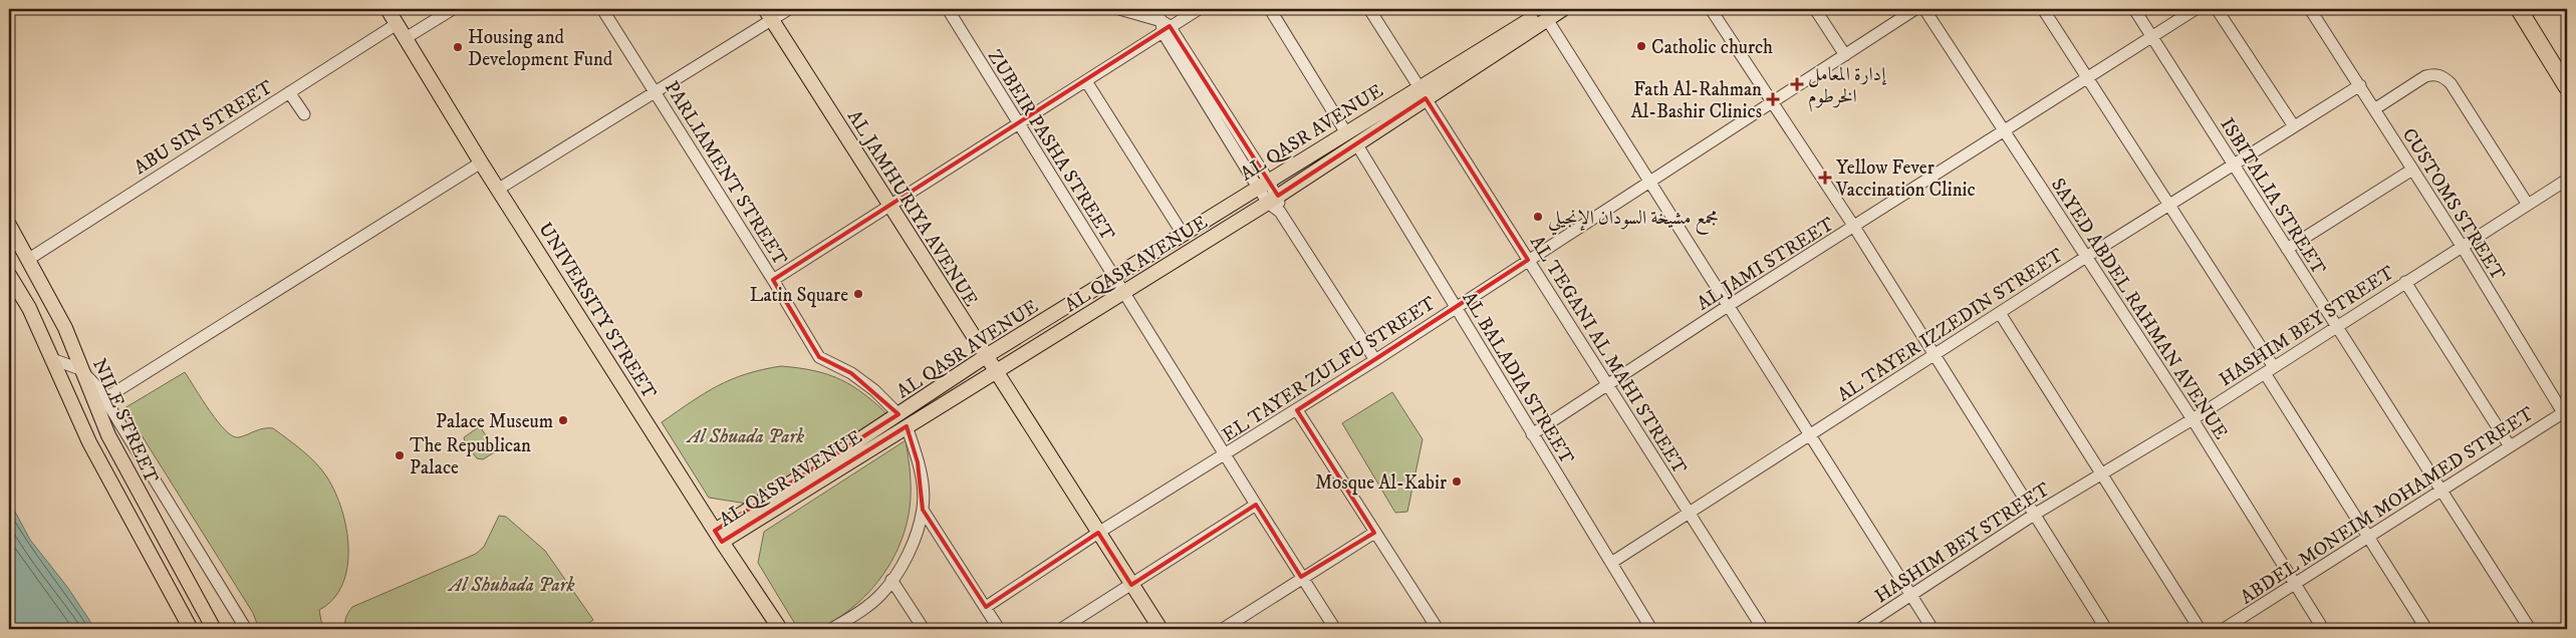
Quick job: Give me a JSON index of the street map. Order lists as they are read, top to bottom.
{
  "streets": {
    "main road": [
      "AL QASR AVENUE",
      "AL JAMHURIYA AVENUE",
      "UNIVERSITY STREET",
      "NILE STREET"
    ],
    "street": [
      "ABU SIN STREET",
      "ZUBEIR PASHA STREET",
      "PARLIAMENT STREET",
      "ISBITALIA STREET",
      "CUSTOMS STREET",
      "AL JAMI STREET",
      "SAYED ABDEL RAHMAN AVENUE",
      "AL TAYER IZZEDIN STREET",
      "HASHIM BEY STREET",
      "AL TEGANI AL MAHI STREET",
      "EL TAYER ZULFU STREET",
      "AL BALADIA STREET",
      "ABDEL MONEIM MOHAMED STREET"
    ]
  },
  "crossings": [
    ["ABU SIN STREET", "UNIVERSITY STREET"],
    ["ABU SIN STREET", "NILE STREET"],
    ["AL QASR AVENUE", "ZUBEIR PASHA STREET"],
    ["AL QASR AVENUE", "PARLIAMENT STREET"],
    ["AL QASR AVENUE", "AL JAMHURIYA AVENUE"],
    ["AL QASR AVENUE", "UNIVERSITY STREET"],
    ["AL QASR AVENUE", "AL TEGANI AL MAHI STREET"],
    ["AL QASR AVENUE", "AL BALADIA STREET"],
    ["ZUBEIR PASHA STREET", "EL TAYER ZULFU STREET"],
    ["ISBITALIA STREET", "AL JAMI STREET"],
    ["ISBITALIA STREET", "AL TAYER IZZEDIN STREET"],
    ["ISBITALIA STREET", "HASHIM BEY STREET"],
    ["ISBITALIA STREET", "ABDEL MONEIM MOHAMED STREET"],
    ["CUSTOMS STREET", "AL TAYER IZZEDIN STREET"],
    ["CUSTOMS STREET", "HASHIM BEY STREET"],
    ["CUSTOMS STREET", "ABDEL MONEIM MOHAMED STREET"],
    ["AL JAMHURIYA AVENUE", "EL TAYER ZULFU STREET"],
    ["AL JAMI STREET", "SAYED ABDEL RAHMAN AVENUE"],
    ["AL JAMI STREET", "AL TEGANI AL MAHI STREET"],
    ["AL JAMI STREET", "AL BALADIA STREET"],
    ["SAYED ABDEL RAHMAN AVENUE", "AL TAYER IZZEDIN STREET"],
    ["SAYED ABDEL RAHMAN AVENUE", "HASHIM BEY STREET"],
    ["SAYED ABDEL RAHMAN AVENUE", "ABDEL MONEIM MOHAMED STREET"],
    ["AL TAYER IZZEDIN STREET", "AL TEGANI AL MAHI STREET"],
    ["AL TAYER IZZEDIN STREET", "AL BALADIA STREET"],
    ["AL TEGANI AL MAHI STREET", "EL TAYER ZULFU STREET"],
    ["EL TAYER ZULFU STREET", "AL BALADIA STREET"]
  ],
  "parks": ["Al Shuada Park", "Al Shuhada Park"],
  "places": {
    "other": [
      "Catholic church",
      "Housing and Development Fund",
      "مجمع مشيخة السودان الإنجيلي",
      "Latin Square",
      "Palace Museum",
      "The Republican Palace",
      "Mosque Al-Kabir"
    ],
    "health": ["إدارة المعامل الخرطوم", "Fath Al-Rahman Al-Bashir Clinics", "Yellow Fever Vaccination Clinic"]
  }
}
